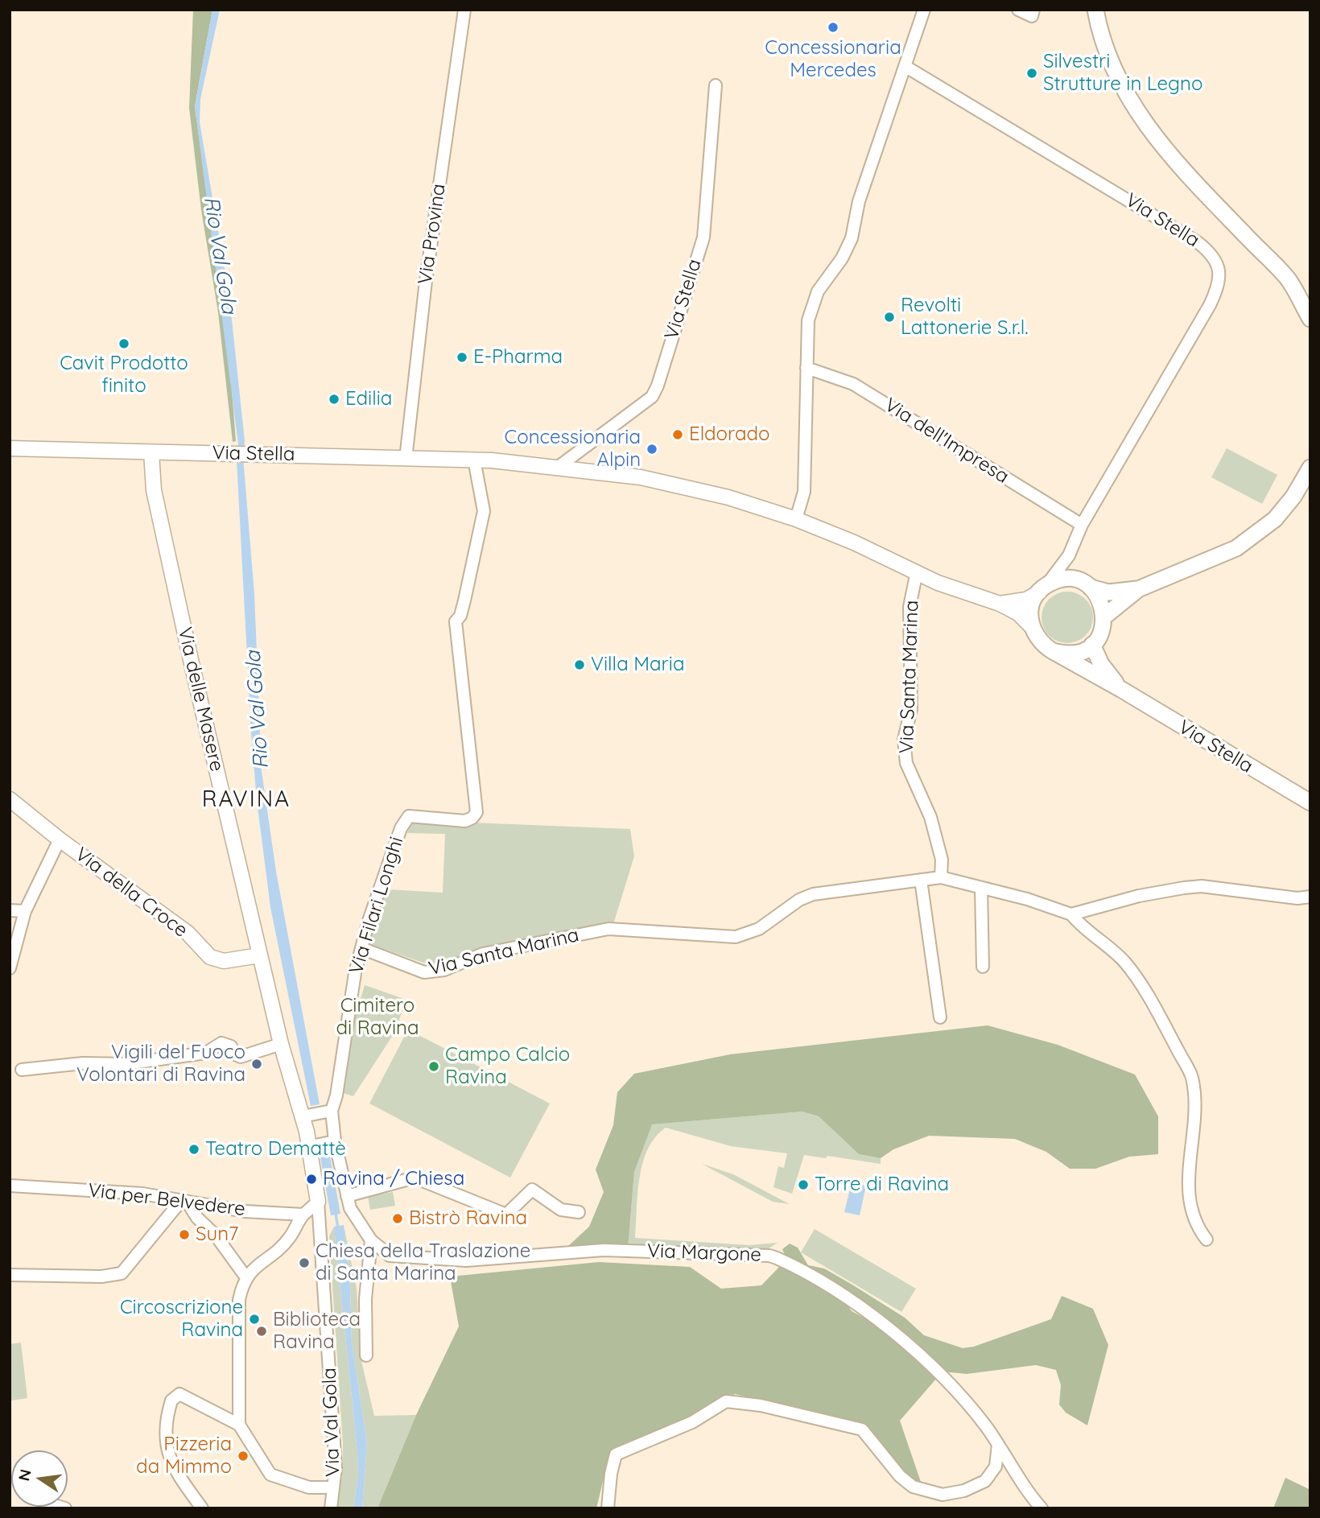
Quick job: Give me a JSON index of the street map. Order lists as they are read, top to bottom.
{
  "streets": {
    "main road": ["Via Stella"],
    "street": [
      "Via Provina",
      "Via dell'Impresa",
      "Via Santa Marina",
      "Via delle Masere",
      "Via della Croce",
      "Via Filari Longhi",
      "Via per Belvedere",
      "Via Margone",
      "Via Val Gola"
    ]
  },
  "crossings": [
    ["Via Stella", "Via Provina"],
    ["Via Stella", "Via dell'Impresa"],
    ["Via Stella", "Via Santa Marina"],
    ["Via Stella", "Via delle Masere"],
    ["Via Stella", "Via Filari Longhi"],
    ["Via Santa Marina", "Via Filari Longhi"],
    ["Via delle Masere", "Via della Croce"],
    ["Via delle Masere", "Via Filari Longhi"],
    ["Via delle Masere", "Via Val Gola"],
    ["Via Filari Longhi", "Via Margone"]
  ],
  "districts": ["RAVINA"],
  "water": ["Rio Val Gola"],
  "parks": ["Cimitero di Ravina"],
  "places": [
    "Concessionaria Mercedes",
    "Silvestri Strutture in Legno",
    "Revolti Lattonerie S.r.l.",
    "Cavit Prodotto finito",
    "E-Pharma",
    "Edilia",
    "Eldorado",
    "Concessionaria Alpin",
    "Villa Maria",
    "Vigili del Fuoco Volontari di Ravina",
    "Campo Calcio Ravina",
    "Teatro Demattè",
    "Ravina / Chiesa",
    "Torre di Ravina",
    "Bistrò Ravina",
    "Sun7",
    "Chiesa della Traslazione di Santa Marina",
    "Circoscrizione Ravina",
    "Biblioteca Ravina",
    "Pizzeria da Mimmo"
  ],
  "north": "left"
}
